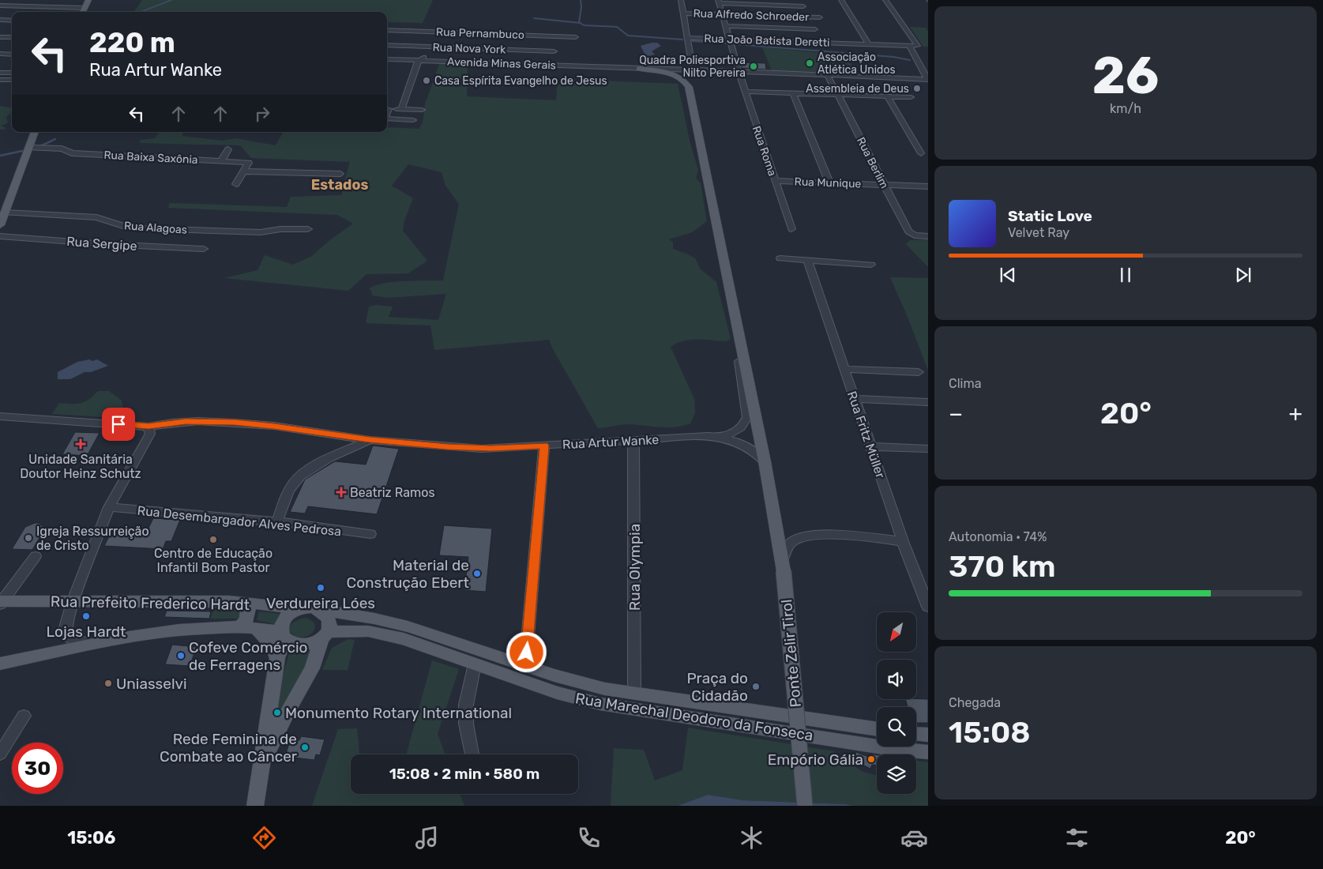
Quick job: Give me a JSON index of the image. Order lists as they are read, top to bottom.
{
  "streets": {
    "main road": ["Rua Prefeito Frederico Hardt", "Ponte Zelir Tirol", "Rua Marechal Deodoro da Fonseca"],
    "street": [
      "Rua Alfredo Schroeder",
      "Rua Pernambuco",
      "Rua João Batista Deretti",
      "Rua Nova York",
      "Avenida Minas Gerais",
      "Rua Roma",
      "Rua Baixa Saxônia",
      "Rua Berlim",
      "Rua Munique",
      "Rua Alagoas",
      "Rua Sergipe",
      "Rua Fritz Müller",
      "Rua Artur Wanke",
      "Rua Desembargador Alves Pedrosa",
      "Rua Olympia"
    ]
  },
  "crossings": [
    ["Rua Alfredo Schroeder", "Rua Roma"],
    ["Rua João Batista Deretti", "Rua Roma"],
    ["Avenida Minas Gerais", "Rua Roma"],
    ["Avenida Minas Gerais", "Rua Berlim"],
    ["Avenida Minas Gerais", "Ponte Zelir Tirol"],
    ["Rua Roma", "Rua Munique"],
    ["Rua Berlim", "Rua Munique"],
    ["Rua Artur Wanke", "Rua Olympia"],
    ["Rua Artur Wanke", "Ponte Zelir Tirol"],
    ["Rua Olympia", "Rua Marechal Deodoro da Fonseca"],
    ["Rua Prefeito Frederico Hardt", "Rua Marechal Deodoro da Fonseca"]
  ],
  "districts": ["Estados"],
  "places": {
    "other": [
      "Associação Atlética Unidos",
      "Quadra Poliesportiva Nilto Pereira",
      "Casa Espírita Evangelho de Jesus",
      "Assembleia de Deus",
      "Igreja Ressurreição de Cristo",
      "Centro de Educação Infantil Bom Pastor",
      "Material de Construção Ebert",
      "Verdureira Lóes",
      "Lojas Hardt",
      "Cofeve Comércio de Ferragens",
      "Uniasselvi",
      "Praça do Cidadão",
      "Monumento Rotary International",
      "Rede Feminina de Combate ao Câncer",
      "Empório Gália"
    ],
    "health": ["Unidade Sanitária Doutor Heinz Schutz", "Beatriz Ramos"]
  },
  "north": "bottom left",
  "page": {
    "tile": [
      ["26", "km/h"],
      "Clima",
      ["Autonomia · 74%", "370 km"],
      ["Chegada", "15:08"]
    ],
    "turn": ["220 m", "Rua Artur Wanke"],
    "song": ["Static Love", "Velvet Ray"],
    "heat": ["−", "20°", "+"],
    "limit": "30",
    "trip": "15:08 · 2 min · 580 m",
    "tabs": ["15:06", "20°"]
  }
}
